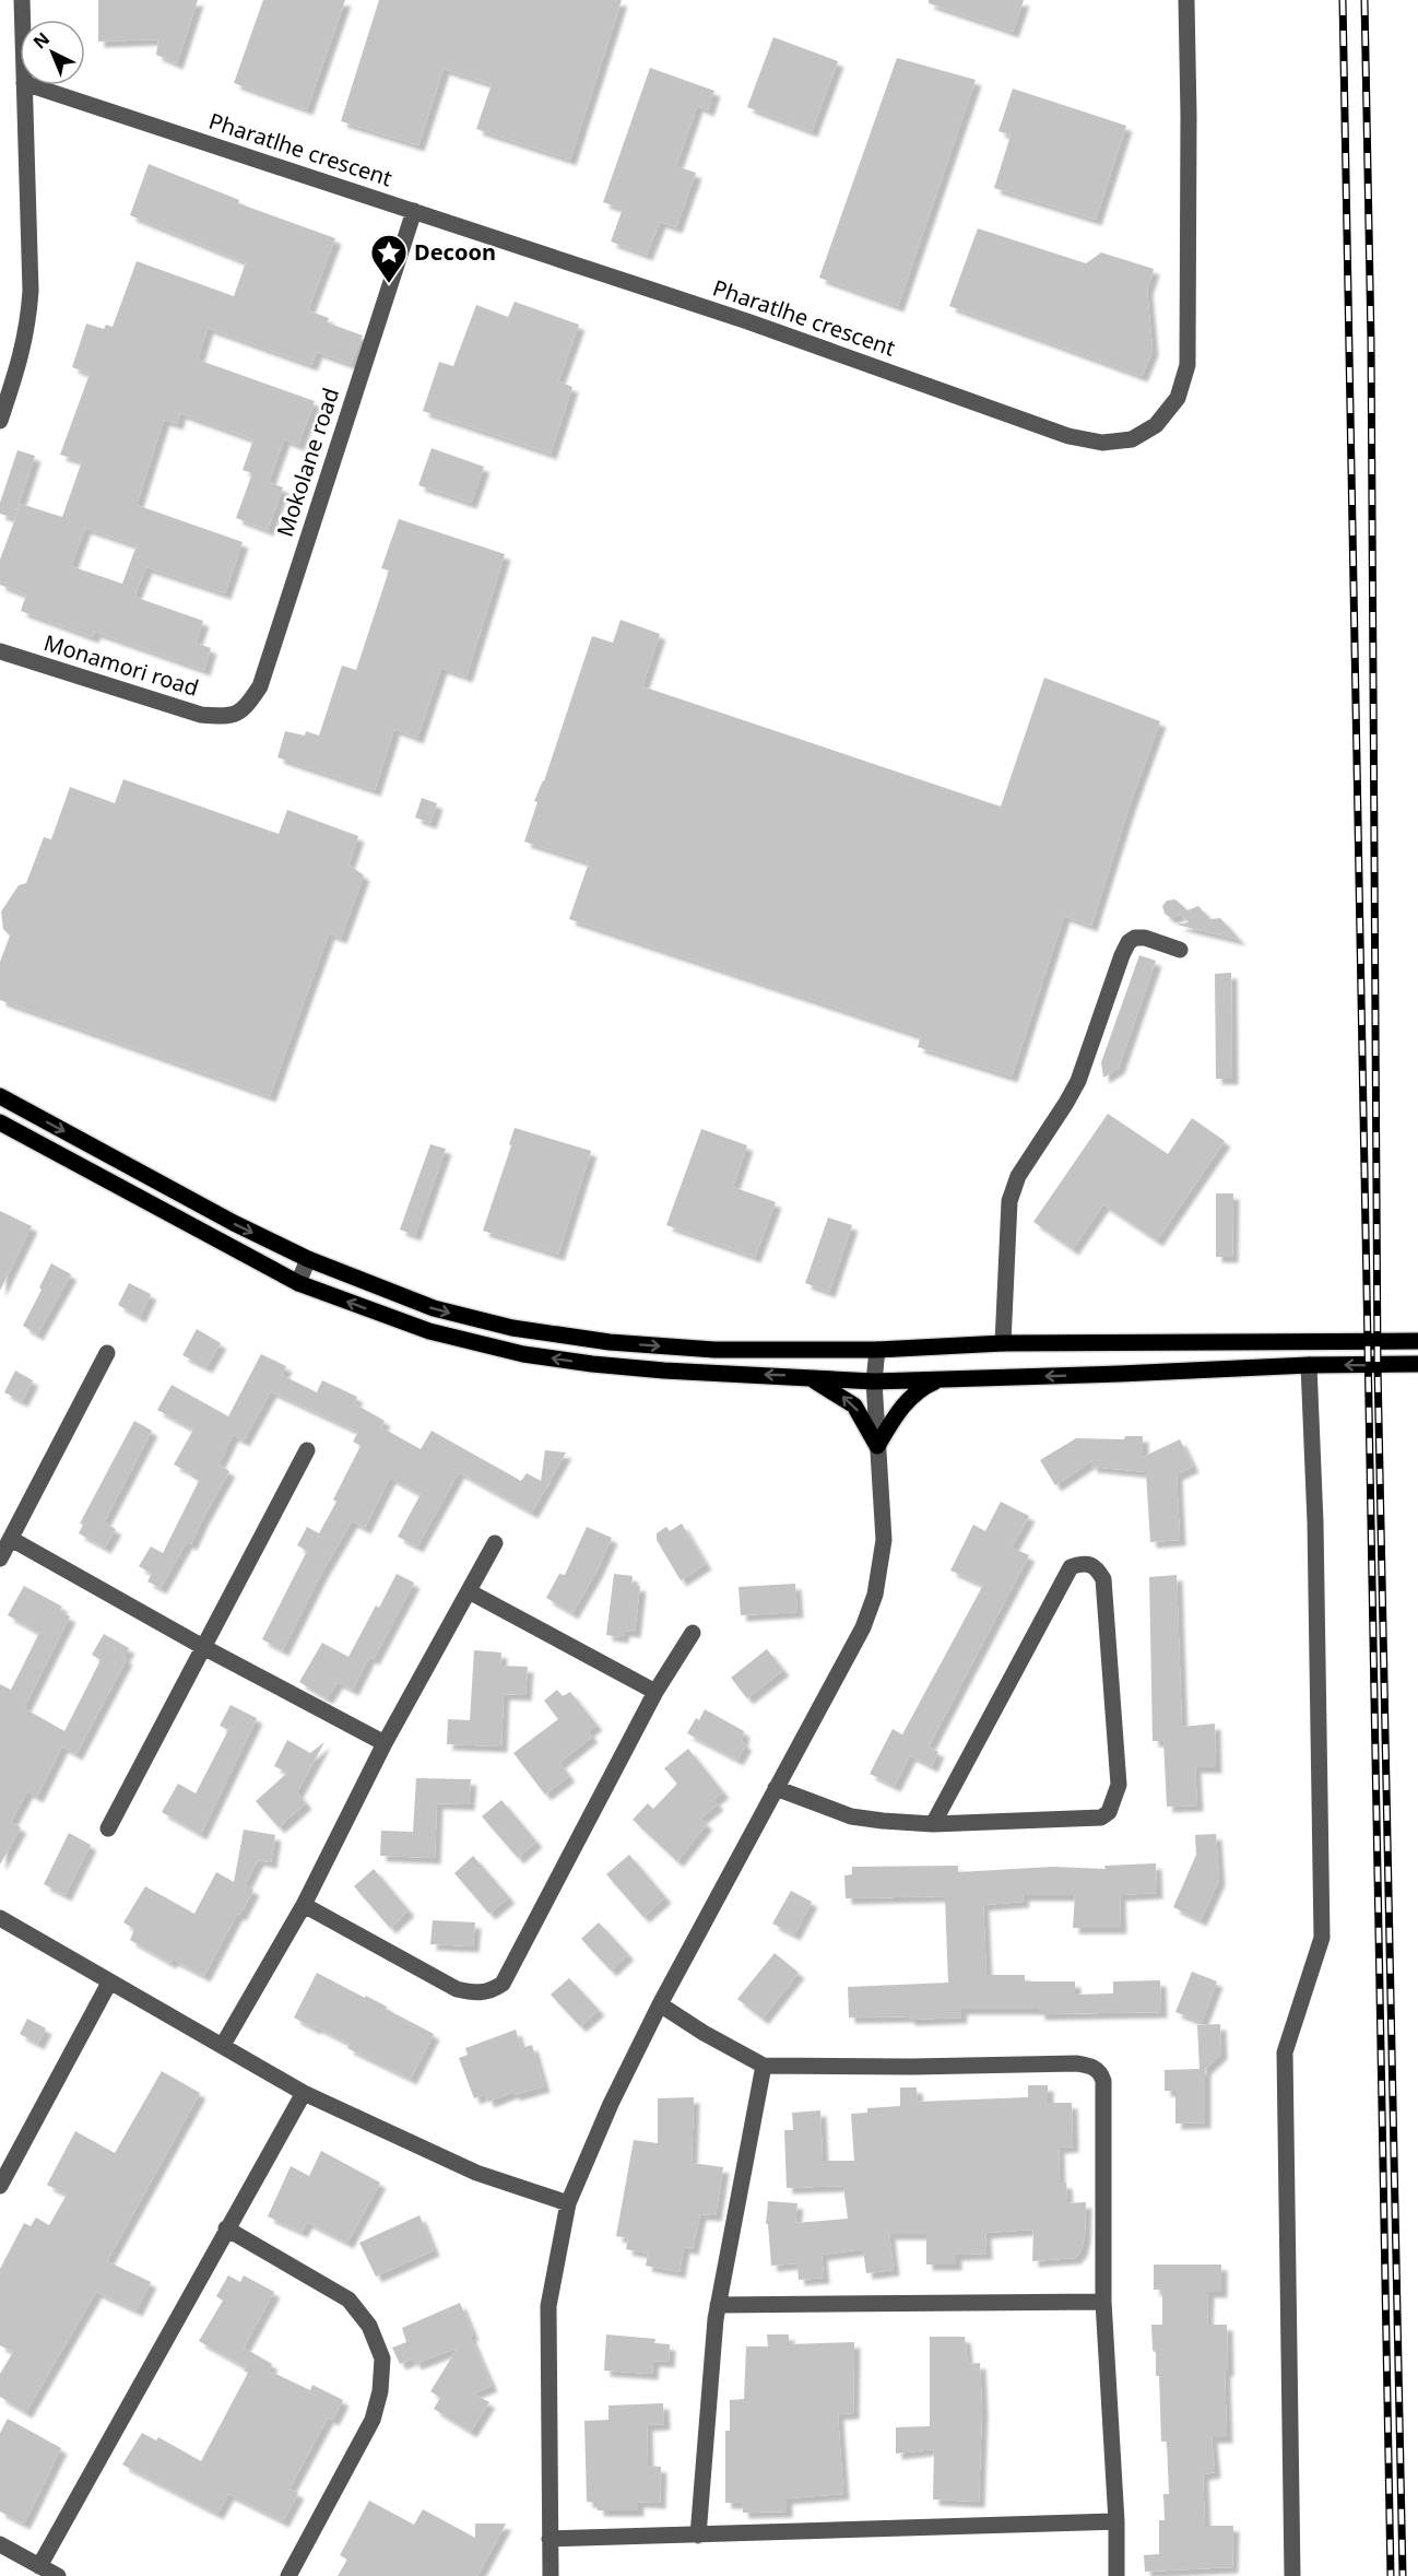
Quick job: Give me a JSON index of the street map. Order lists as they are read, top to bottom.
{
  "streets": {
    "street": ["Pharatlhe crescent", "Mokolane road", "Monamori road"]
  },
  "crossings": [
    ["Pharatlhe crescent", "Mokolane road"],
    ["Mokolane road", "Monamori road"]
  ],
  "places": {
    "place": ["Decoon"]
  },
  "north": "top left"
}
